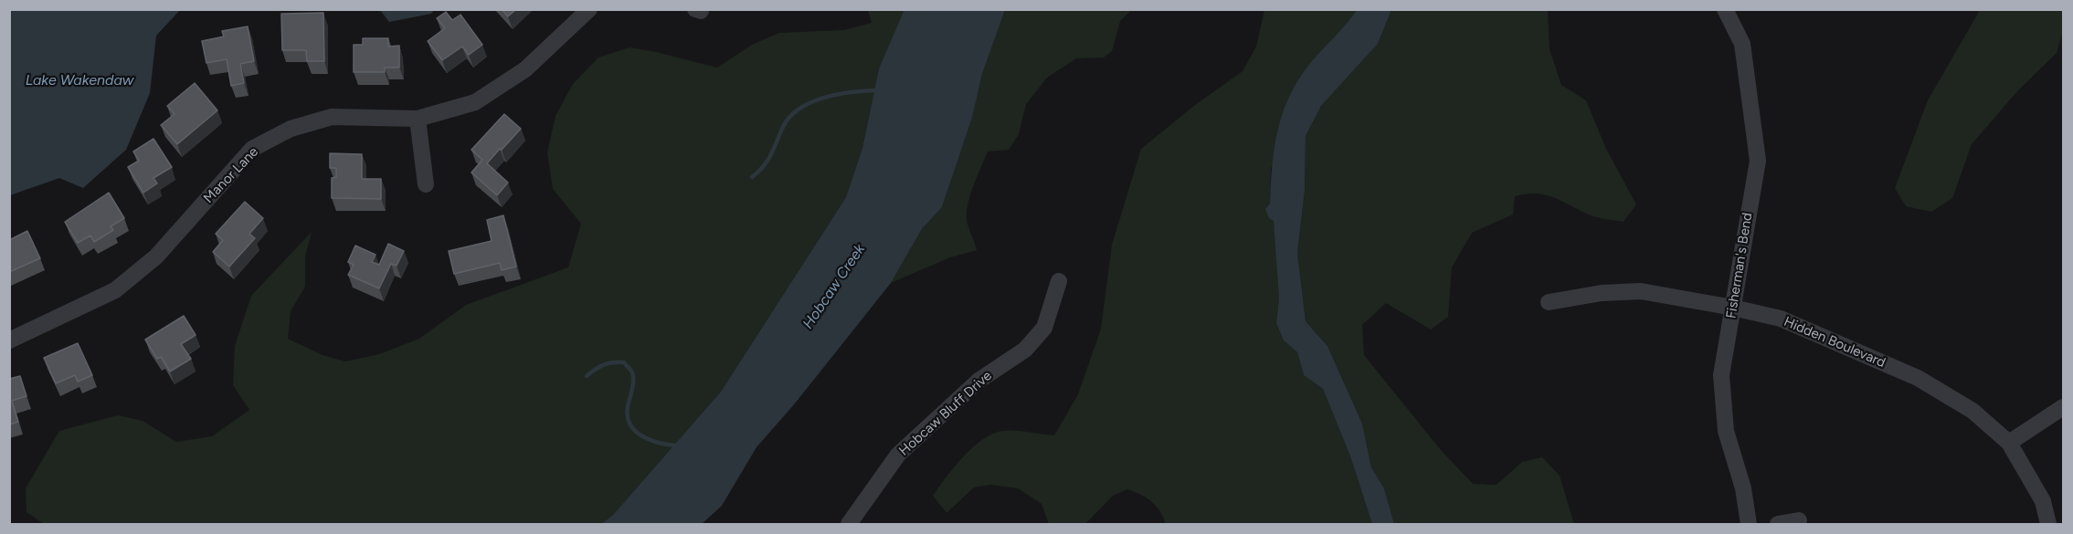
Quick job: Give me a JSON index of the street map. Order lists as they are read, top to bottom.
{
  "streets": {
    "street": [
      "Manor Lane",
      "Fisherman's Bend",
      "Hidden Boulevard",
      "Hobcaw Bluff Drive"
    ]
  },
  "crossings": [
    ["Fisherman's Bend", "Hidden Boulevard"]
  ],
  "water": ["Lake Wakendaw", "Hobcaw Creek"]
}
